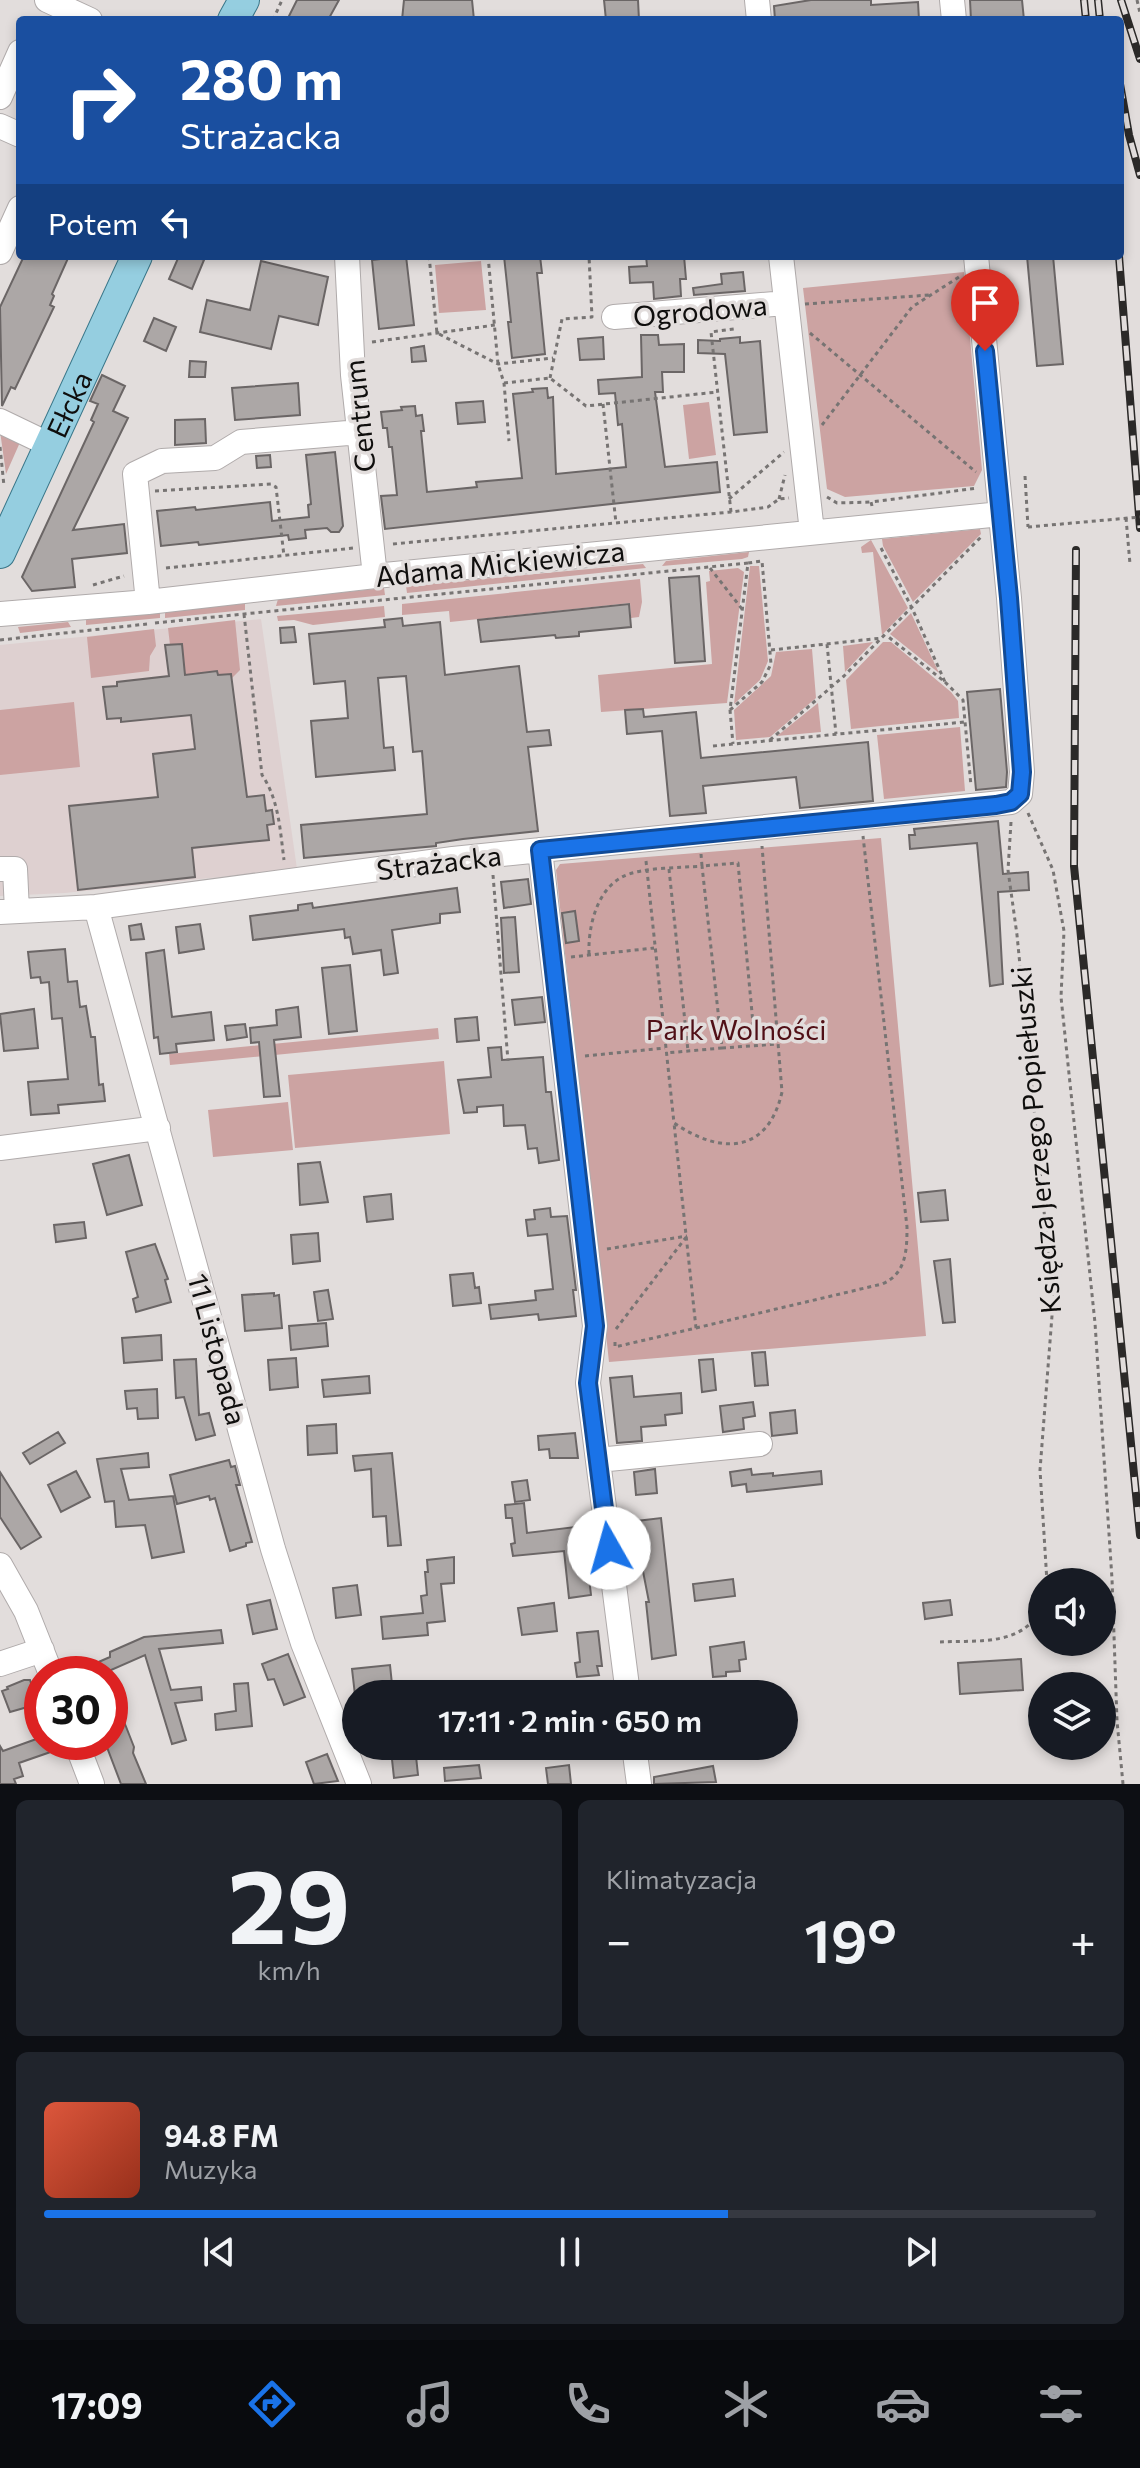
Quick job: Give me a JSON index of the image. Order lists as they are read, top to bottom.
{
  "streets": {
    "main road": ["Ełcka"],
    "street": [
      "Ogrodowa",
      "Centrum",
      "Adama Mickiewicza",
      "Strażacka",
      "11 Listopada"
    ],
    "path": ["Księdza Jerzego Popiełuszki"]
  },
  "crossings": [
    ["Centrum", "Adama Mickiewicza"],
    ["Strażacka", "Księdza Jerzego Popiełuszki"],
    ["Strażacka", "11 Listopada"]
  ],
  "parks": ["Park Wolności"],
  "page": {
    "turn": ["280 m", "Strażacka"],
    "then": "Potem",
    "limit": "30",
    "trip": "17:11 · 2 min · 650 m",
    "tile": [
      ["29", "km/h"],
      "Klimatyzacja"
    ],
    "heat": ["−", "19°", "+"],
    "song": ["94.8 FM", "Muzyka"],
    "tabs": "17:09"
  }
}
